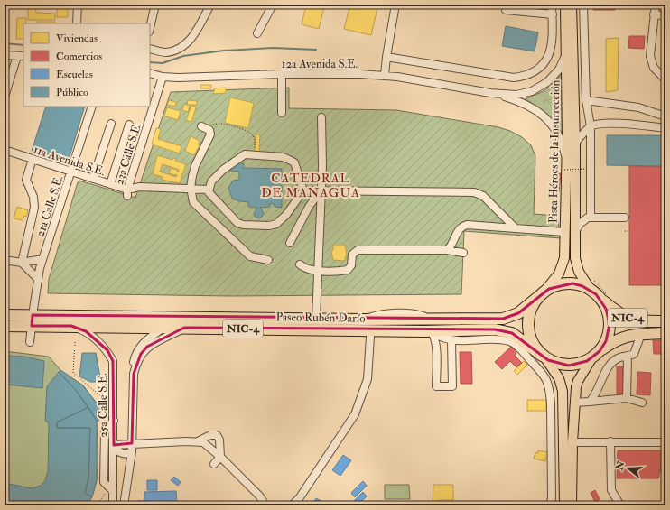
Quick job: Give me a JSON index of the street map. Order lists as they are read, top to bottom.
{
  "streets": {
    "highway": ["Paseo Rubén Darío", "NIC-4"],
    "main road": ["Pista Héroes de la Insurrección"],
    "street": [
      "12a Avenida S.E.",
      "23a Calle S.E.",
      "11a Avenida S.E.",
      "21a Calle S.E.",
      "25a Calle S.E."
    ]
  },
  "crossings": [
    ["12a Avenida S.E.", "Pista Héroes de la Insurrección"],
    ["12a Avenida S.E.", "23a Calle S.E."],
    ["Pista Héroes de la Insurrección", "Paseo Rubén Darío"],
    ["Pista Héroes de la Insurrección", "NIC-4"],
    ["23a Calle S.E.", "11a Avenida S.E."],
    ["11a Avenida S.E.", "21a Calle S.E."],
    ["21a Calle S.E.", "Paseo Rubén Darío"],
    ["Paseo Rubén Darío", "NIC-4"],
    ["Paseo Rubén Darío", "25a Calle S.E."]
  ],
  "districts": ["CATEDRAL DE MANAGUA"],
  "legend": [
    "Viviendas",
    "Comercios",
    "Escuelas",
    "Público"
  ],
  "north": "left"
}
